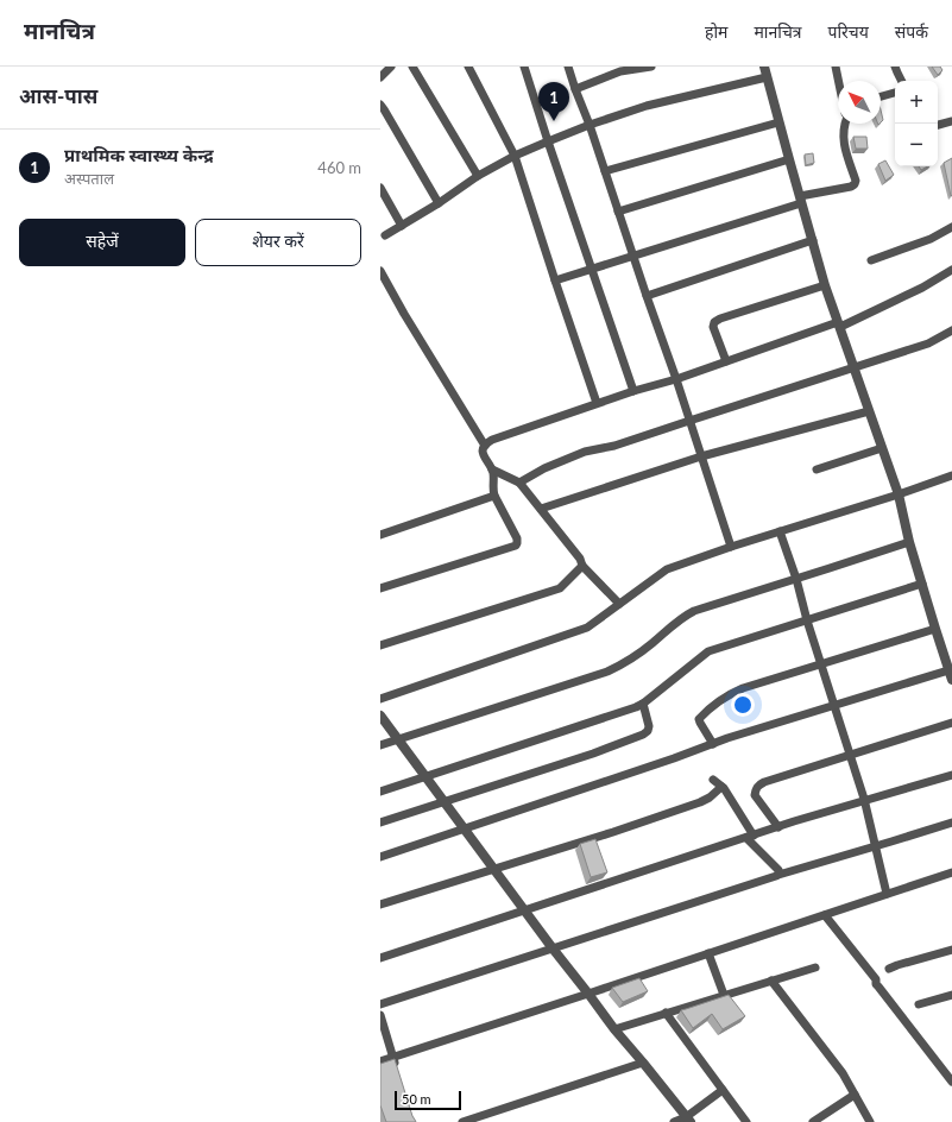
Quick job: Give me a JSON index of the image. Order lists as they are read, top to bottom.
{
  "scale_bar": "50 m",
  "north": "top left",
  "page": {
    "header": "मानचित्र",
    "nav": [
      "होम",
      "मानचित्र",
      "परिचय",
      "संपर्क"
    ],
    "heading": "आस-पास",
    "map_buttons": ["+", "−"],
    "pins": "1",
    "list": [
      {
        "mark": "1",
        "name": "प्राथमिक स्वास्थ्य केन्द्र",
        "note": "अस्पताल",
        "value": "460 m"
      }
    ],
    "buttons": ["सहेजें", "शेयर करें"],
    "scale": "50 m"
  }
}
